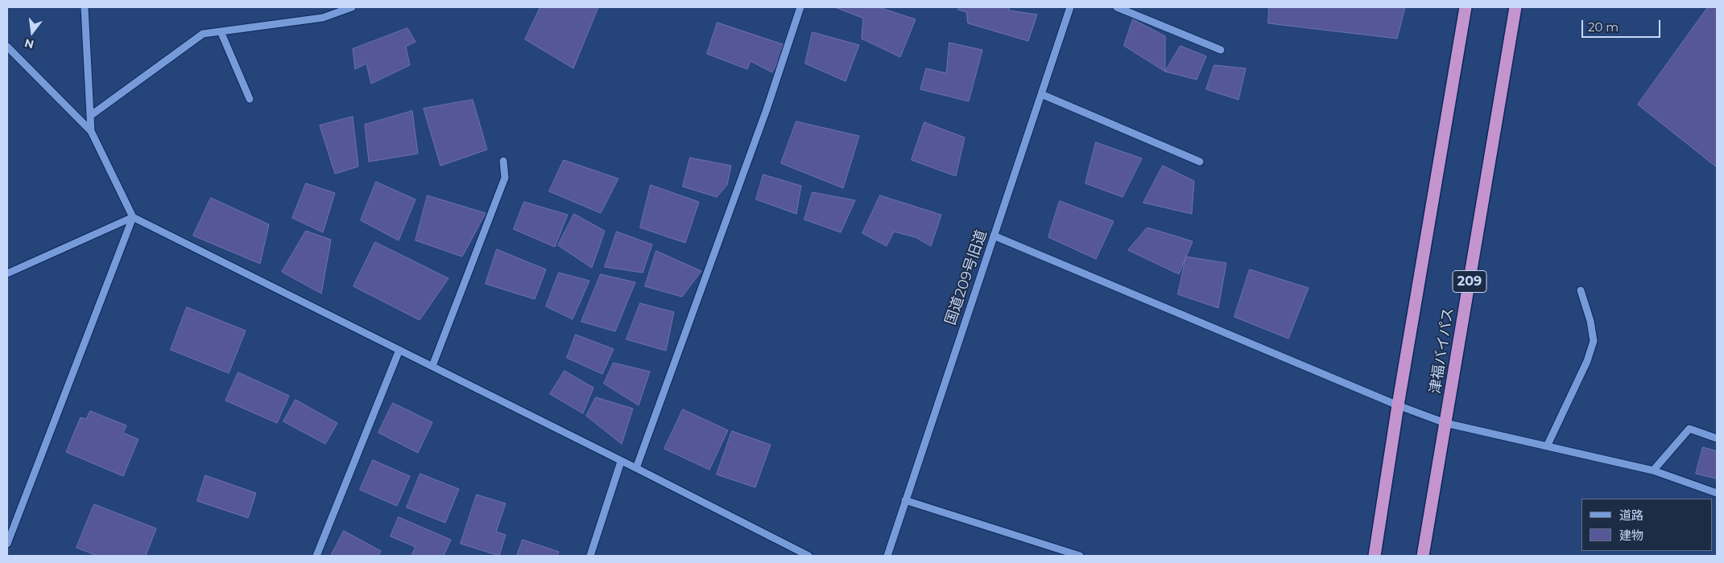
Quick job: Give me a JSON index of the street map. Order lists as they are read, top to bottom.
{
  "streets": {
    "highway": ["209", "津福バイパス"],
    "street": ["国道209号旧道"]
  },
  "legend": ["道路", "建物"],
  "scale_bar": "20 m",
  "north": "bottom"
}
